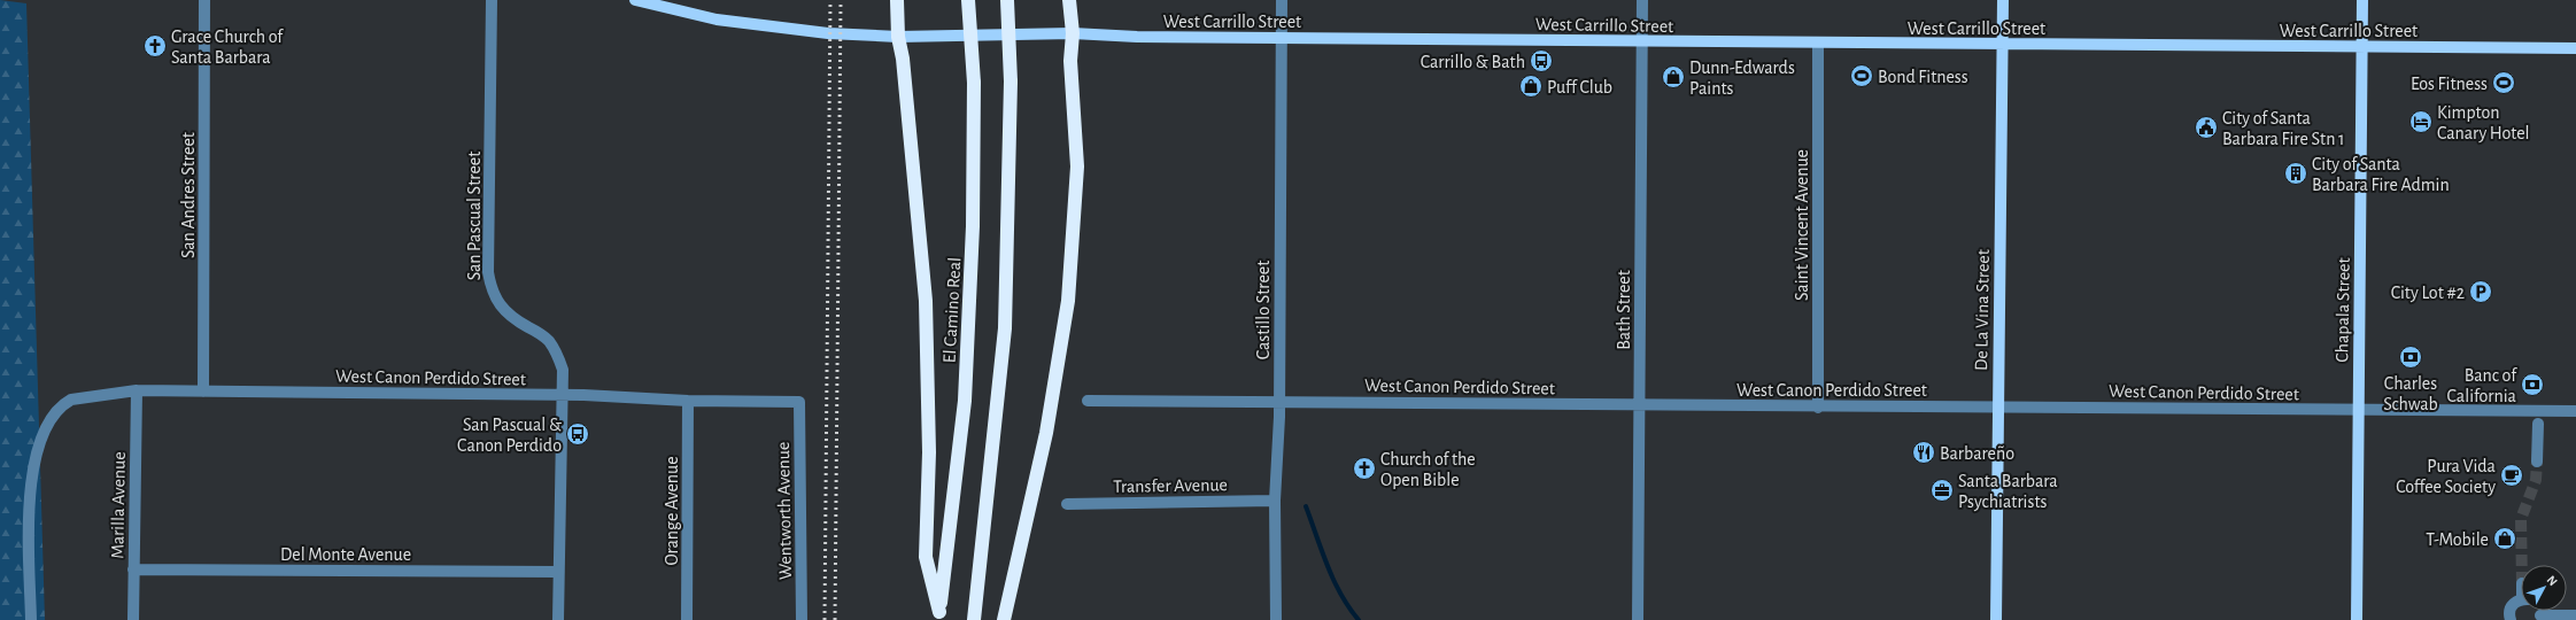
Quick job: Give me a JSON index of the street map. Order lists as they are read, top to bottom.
{
  "streets": {
    "highway": ["El Camino Real"],
    "main road": ["West Carrillo Street", "De La Vina Street", "Chapala Street"],
    "street": [
      "San Andres Street",
      "San Pascual Street",
      "Saint Vincent Avenue",
      "Castillo Street",
      "Bath Street",
      "West Canon Perdido Street",
      "Transfer Avenue",
      "Marilla Avenue",
      "Orange Avenue",
      "Wentworth Avenue",
      "Del Monte Avenue"
    ]
  },
  "crossings": [
    ["West Carrillo Street", "Saint Vincent Avenue"],
    ["West Carrillo Street", "Castillo Street"],
    ["West Carrillo Street", "Bath Street"],
    ["West Carrillo Street", "De La Vina Street"],
    ["West Carrillo Street", "Chapala Street"],
    ["San Andres Street", "West Canon Perdido Street"],
    ["San Pascual Street", "West Canon Perdido Street"],
    ["San Pascual Street", "Del Monte Avenue"],
    ["Saint Vincent Avenue", "West Canon Perdido Street"],
    ["Castillo Street", "West Canon Perdido Street"],
    ["Castillo Street", "Transfer Avenue"],
    ["Bath Street", "West Canon Perdido Street"],
    ["De La Vina Street", "West Canon Perdido Street"],
    ["Chapala Street", "West Canon Perdido Street"],
    ["West Canon Perdido Street", "Marilla Avenue"],
    ["West Canon Perdido Street", "Orange Avenue"],
    ["West Canon Perdido Street", "Wentworth Avenue"],
    ["Marilla Avenue", "Del Monte Avenue"]
  ],
  "places": {
    "church": ["Grace Church of Santa Barbara", "Church of the Open Bible"],
    "bus stop": ["Carrillo & Bath", "San Pascual & Canon Perdido"],
    "sports": ["Bond Fitness", "Eos Fitness"],
    "shop": ["Dunn-Edwards Paints", "Puff Club", "T-Mobile"],
    "hotel": ["Kimpton Canary Hotel"],
    "public building": ["City of Santa Barbara Fire Stn 1"],
    "building": ["City of Santa Barbara Fire Admin"],
    "parking": ["City Lot #2"],
    "bank": ["Charles Schwab", "Banc of California"],
    "restaurant": ["Barbareño"],
    "cafe": ["Pura Vida Coffee Society"],
    "office": ["Santa Barbara Psychiatrists"]
  },
  "north": "top right"
}
